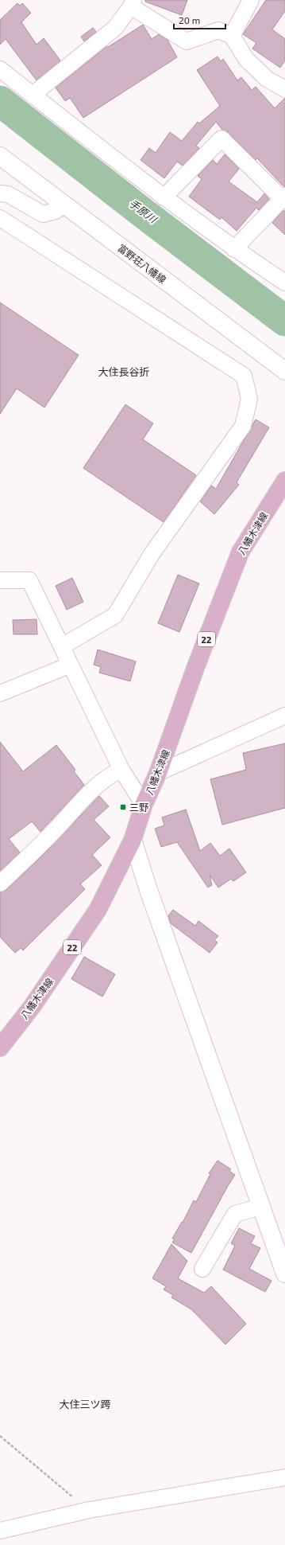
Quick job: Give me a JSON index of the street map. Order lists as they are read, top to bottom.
{
  "streets": {
    "main road": ["八幡木津線", "22"],
    "street": ["富野荘八幡線"]
  },
  "districts": ["大住長谷折", "大住三ツ跨"],
  "water": ["手原川"],
  "places": {
    "transit": ["三野"]
  },
  "scale_bar": "20 m"
}
